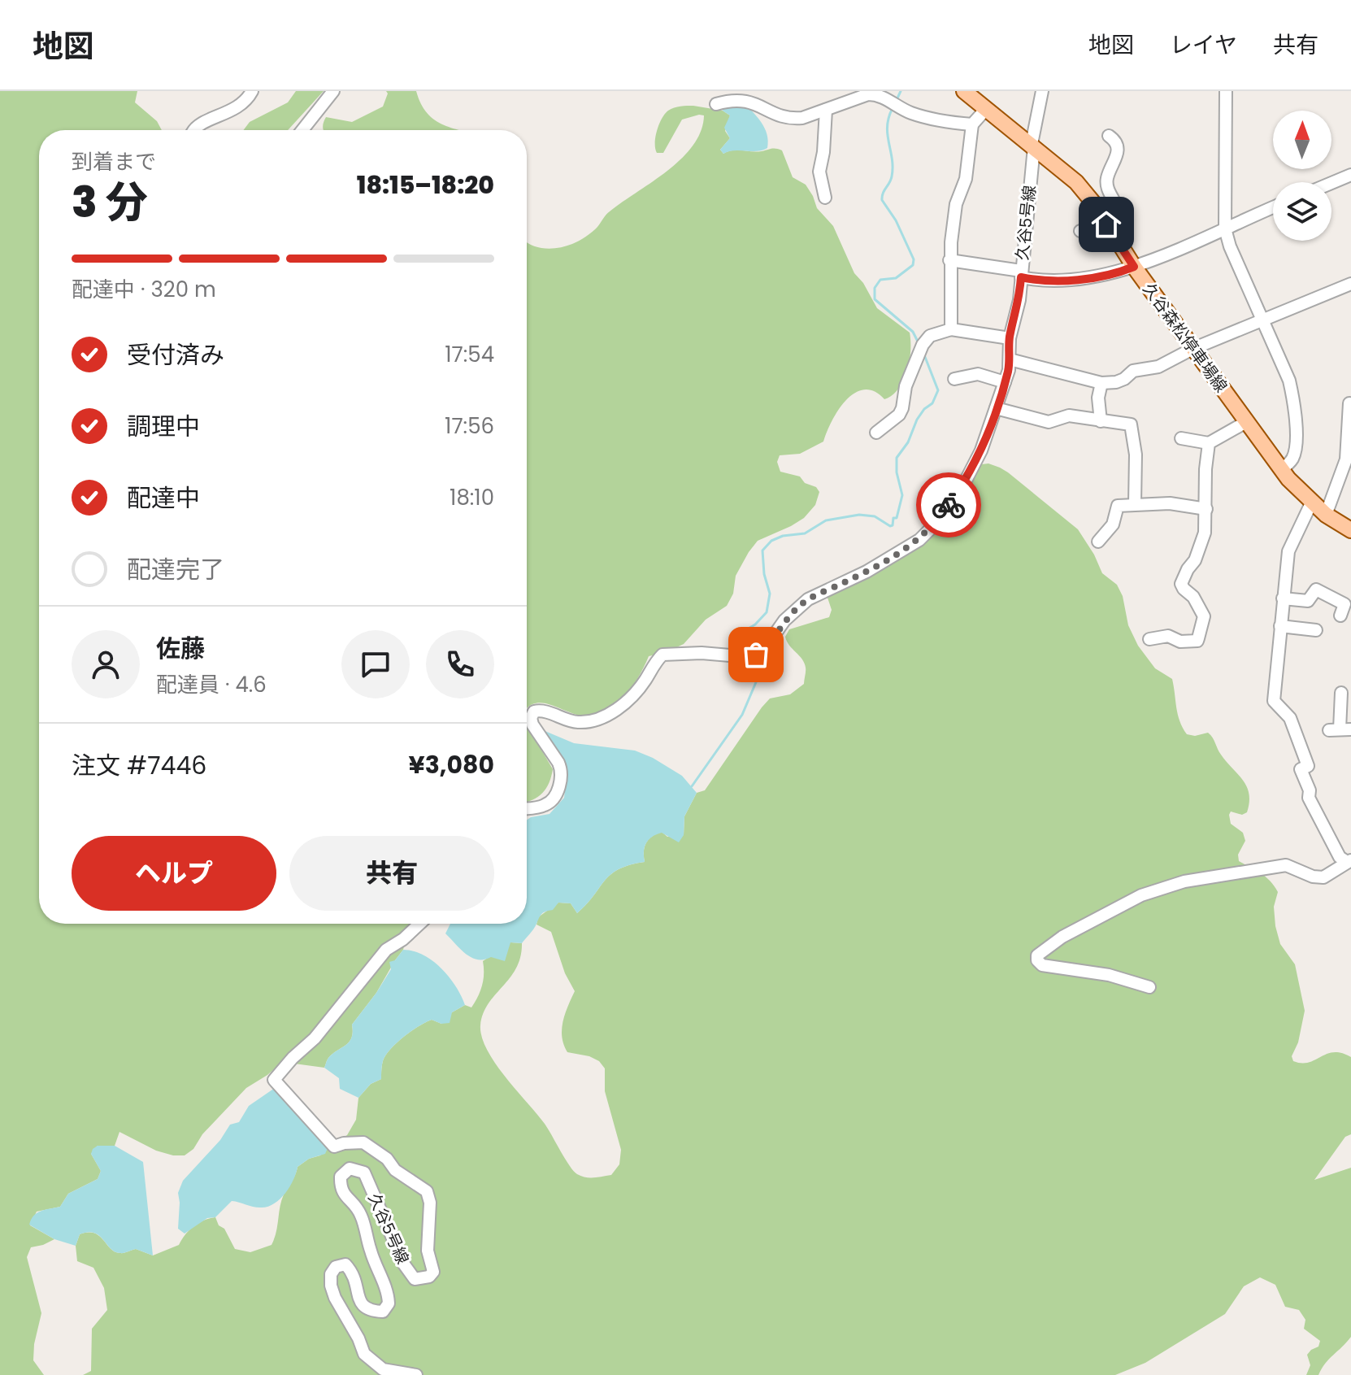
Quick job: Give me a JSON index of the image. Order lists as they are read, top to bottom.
{
  "streets": {
    "main road": ["久谷森松停車場線"],
    "street": ["久谷5号線"]
  },
  "crossings": [
    ["久谷5号線", "久谷森松停車場線"]
  ],
  "north": "top",
  "page": {
    "header": "地図",
    "nav": ["地図", "レイヤ", "共有"],
    "heading": ["3 分", "到着まで", "18:15–18:20"],
    "panel": [
      "佐藤",
      "配達員 · 4.6",
      "注文 #7446",
      "¥3,080"
    ],
    "bar": "配達中 · 320 m",
    "list": [
      ["受付済み", "17:54"],
      ["調理中", "17:56"],
      ["配達中", "18:10"],
      "配達完了"
    ],
    "buttons": ["ヘルプ", "共有"]
  }
}
